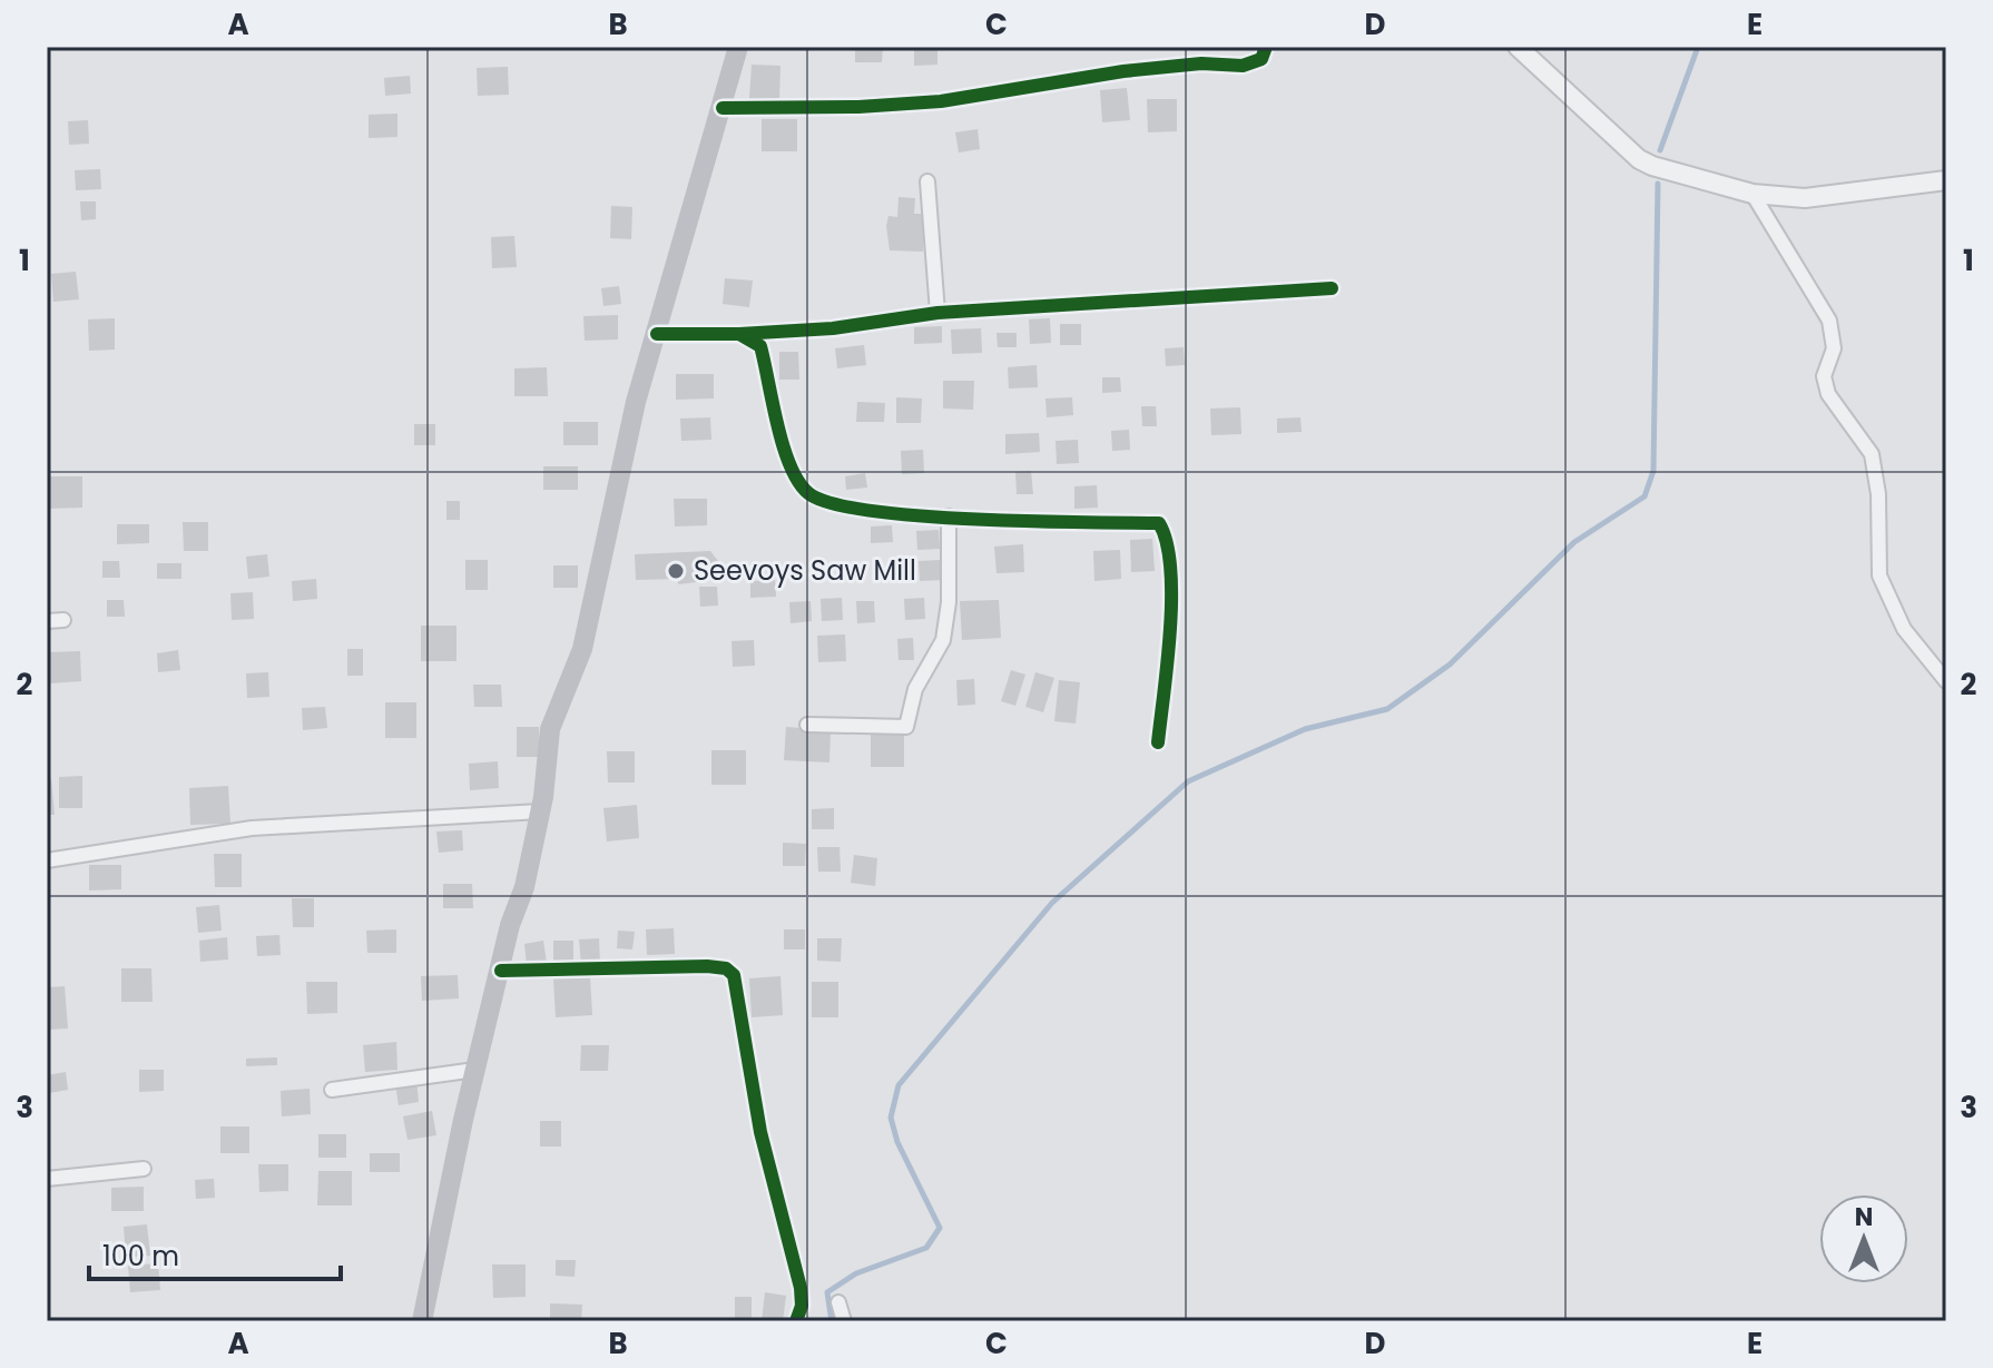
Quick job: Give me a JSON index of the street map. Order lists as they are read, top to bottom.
{
  "places": ["Seevoys Saw Mill"],
  "scale_bar": "100 m",
  "north": "top",
  "grid": {
    "columns": [
      "A",
      "B",
      "C",
      "D",
      "E"
    ],
    "rows": ["1", "2", "3"]
  }
}
